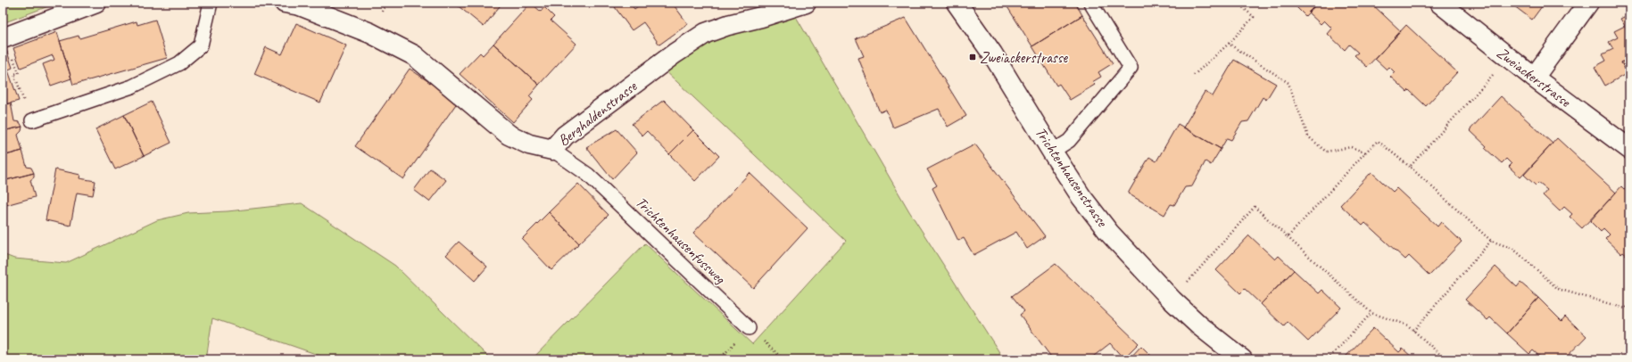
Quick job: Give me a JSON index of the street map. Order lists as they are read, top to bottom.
{
  "streets": {
    "street": ["Zweiackerstrasse", "Berghaldenstrasse", "Trichtenhausenstrasse"],
    "lane": ["Trichtenhausenfussweg"]
  },
  "crossings": [
    ["Berghaldenstrasse", "Trichtenhausenfussweg"]
  ],
  "places": {
    "transit": ["Zweiackerstrasse"]
  }
}
